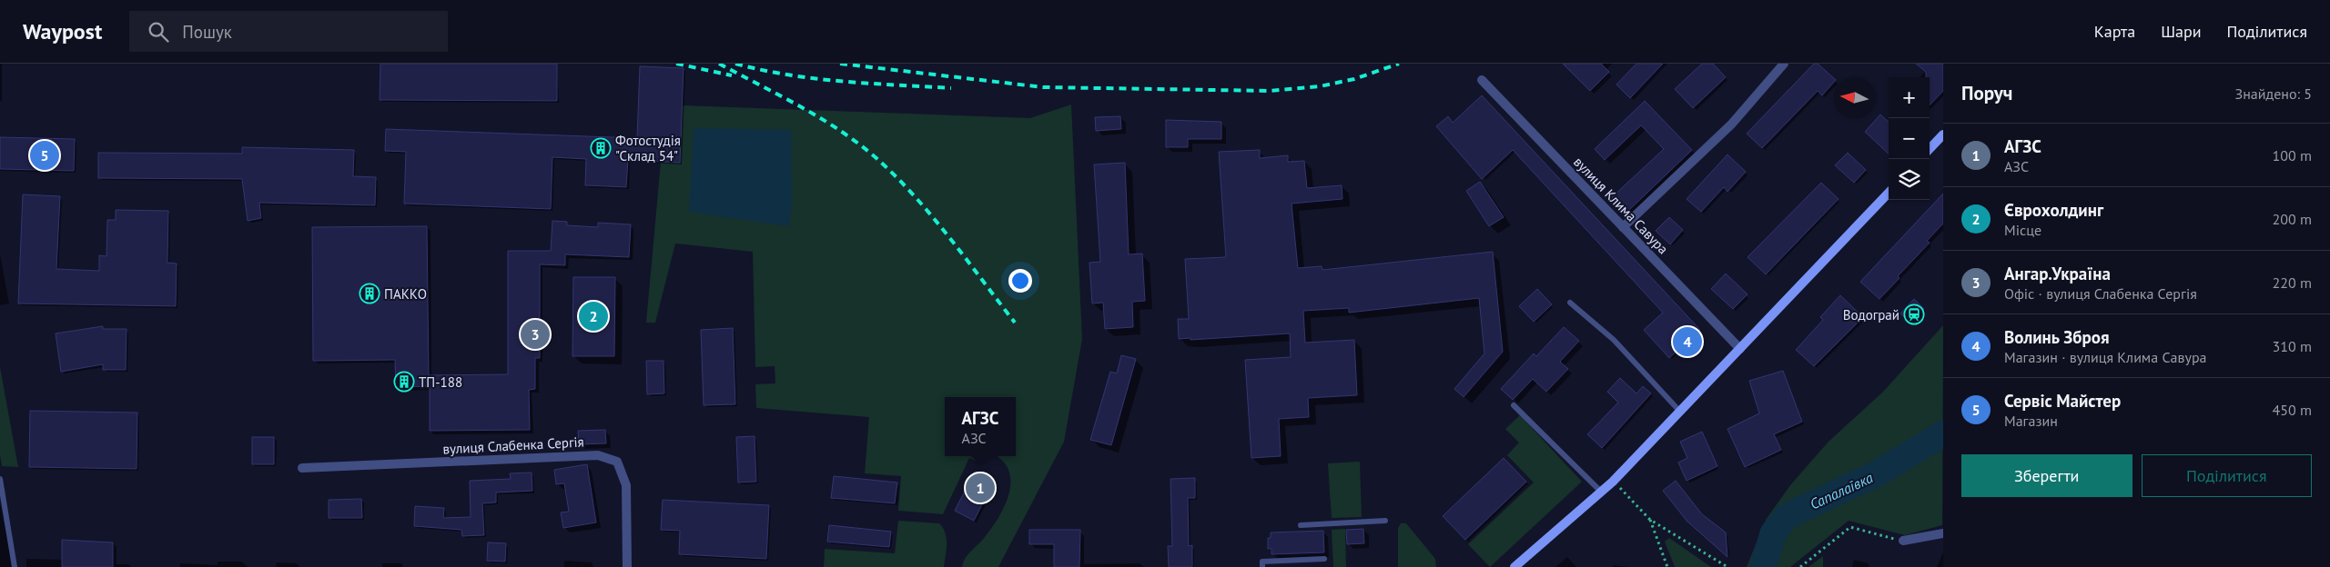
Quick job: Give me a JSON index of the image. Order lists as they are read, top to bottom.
{
  "streets": {
    "street": ["вулиця Клима Савура", "вулиця Слабенка Сергія"]
  },
  "water": ["Сапалаївка"],
  "places": {
    "building": ["Фотостудія \"Склад 54\"", "ПАККО", "ТП-188"],
    "station": ["Водограй"]
  },
  "north": "left",
  "page": {
    "header": "Waypost",
    "search": "Пошук",
    "nav": ["Карта", "Шари", "Поділитися"],
    "heading": ["Поруч", "Знайдено: 5"],
    "map_buttons": ["+", "−"],
    "list": [
      {
        "mark": "1",
        "name": "АГЗС",
        "note": "АЗС",
        "value": "100 m"
      },
      {
        "mark": "2",
        "name": "Єврохолдинг",
        "note": "Місце",
        "value": "200 m"
      },
      {
        "mark": "3",
        "name": "Ангар.Україна",
        "note": "Офіс · вулиця Слабенка Сергія",
        "value": "220 m"
      },
      {
        "mark": "4",
        "name": "Волинь Зброя",
        "note": "Магазин · вулиця Клима Савура",
        "value": "310 m"
      },
      {
        "mark": "5",
        "name": "Сервіс Майстер",
        "note": "Магазин",
        "value": "450 m"
      }
    ],
    "pins": [
      "5",
      "2",
      "3",
      "4",
      "1"
    ],
    "popup": ["АГЗС", "АЗС"],
    "buttons": ["Зберегти", "Поділитися"]
  }
}
